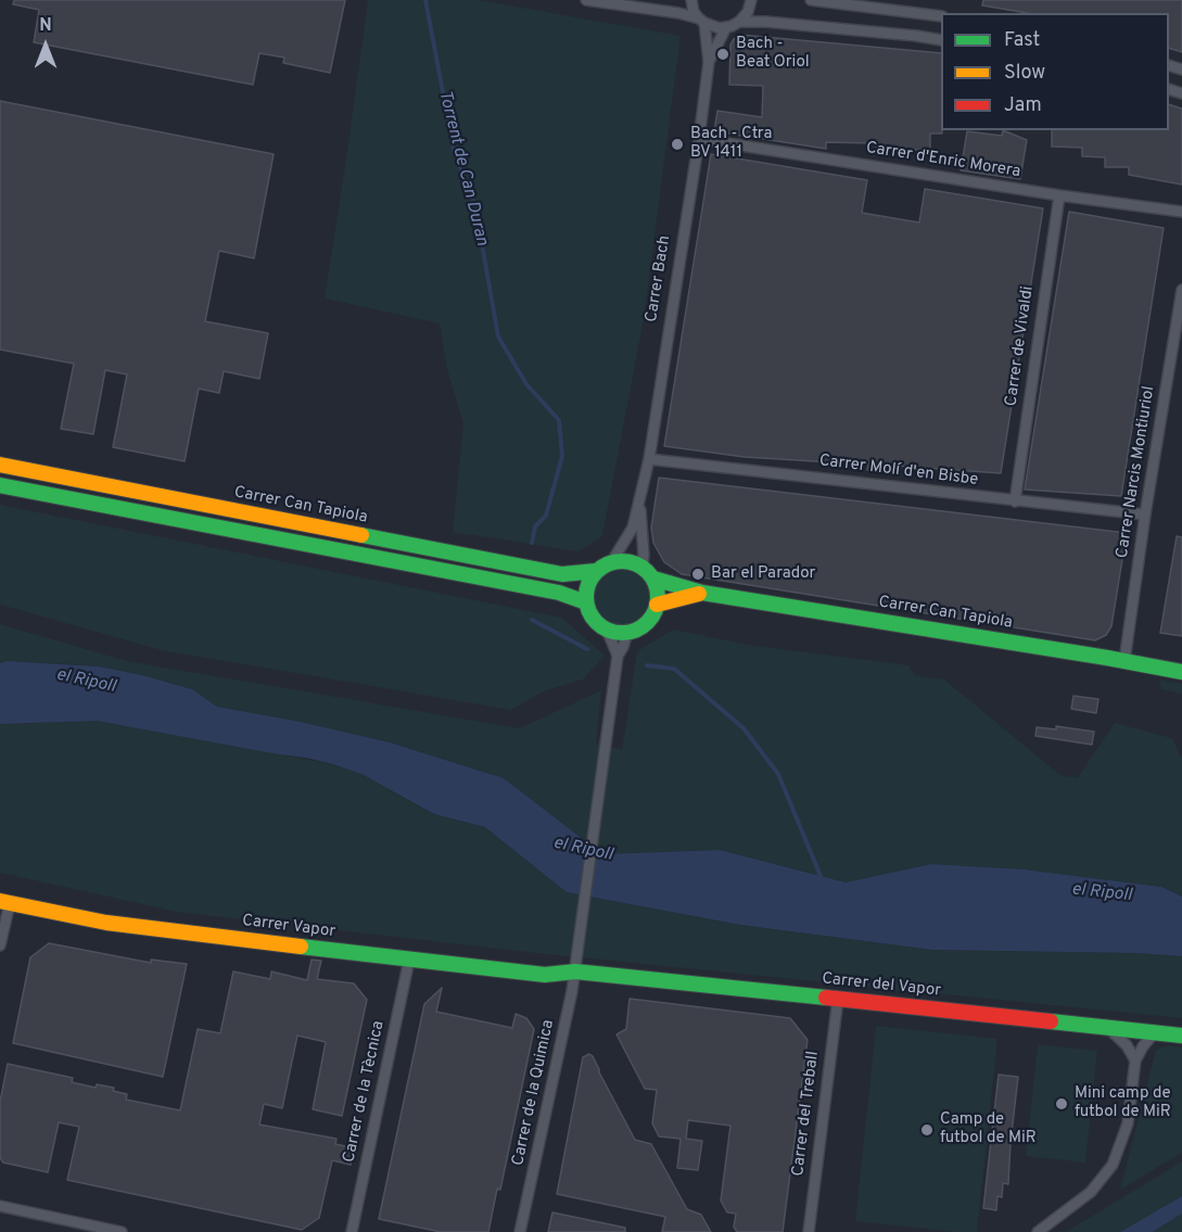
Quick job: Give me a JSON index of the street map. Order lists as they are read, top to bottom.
{
  "streets": {
    "street": [
      "Carrer d'Enric Morera",
      "Carrer Bach",
      "Carrer de Vivaldi",
      "Carrer Molí d'en Bisbe",
      "Carrer Narcis Montiuriol",
      "Carrer Can Tapiola",
      "Carrer Vapor",
      "Carrer del Vapor",
      "Carrer de la Tècnica",
      "Carrer de la Quimica",
      "Carrer del Treball"
    ]
  },
  "crossings": [
    ["Carrer d'Enric Morera", "Carrer Bach"],
    ["Carrer d'Enric Morera", "Carrer de Vivaldi"],
    ["Carrer Bach", "Carrer Molí d'en Bisbe"],
    ["Carrer Bach", "Carrer Can Tapiola"],
    ["Carrer de Vivaldi", "Carrer Molí d'en Bisbe"],
    ["Carrer Molí d'en Bisbe", "Carrer Narcis Montiuriol"],
    ["Carrer Narcis Montiuriol", "Carrer Can Tapiola"],
    ["Carrer Vapor", "Carrer del Vapor"],
    ["Carrer Vapor", "Carrer de la Tècnica"],
    ["Carrer Vapor", "Carrer de la Quimica"],
    ["Carrer del Vapor", "Carrer de la Quimica"],
    ["Carrer del Vapor", "Carrer del Treball"]
  ],
  "water": ["Torrent de Can Duran", "el Ripoll"],
  "places": [
    "Bach - Beat Oriol",
    "Bach - Ctra BV 1411",
    "Bar el Parador",
    "Mini camp de futbol de MiR",
    "Camp de futbol de MiR"
  ],
  "legend": ["Fast", "Slow", "Jam"],
  "north": "top"
}
